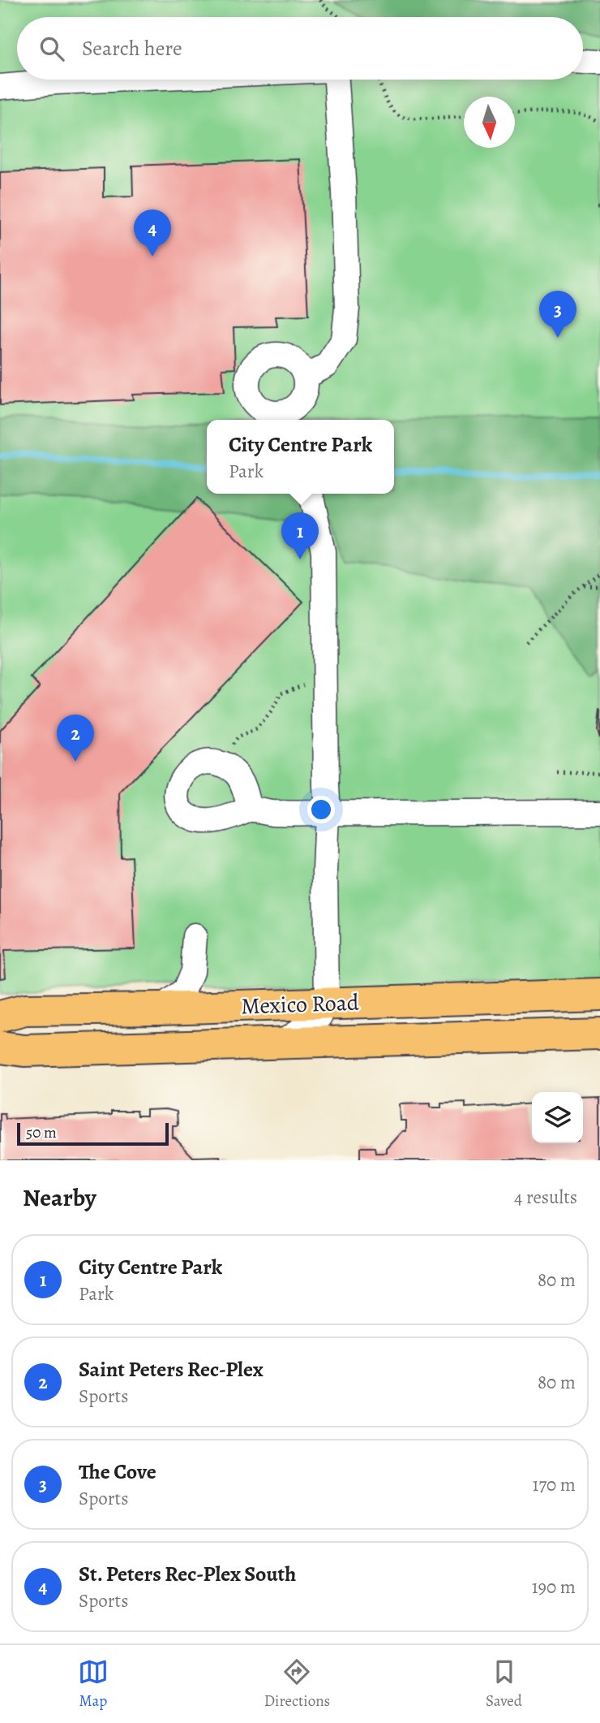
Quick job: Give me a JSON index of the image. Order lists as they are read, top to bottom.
{
  "streets": {
    "main road": ["Mexico Road"]
  },
  "scale_bar": "50 m",
  "north": "bottom",
  "page": {
    "search": "Search here",
    "pins": [
      "4",
      "3",
      "1",
      "2"
    ],
    "popup": ["City Centre Park", "Park"],
    "scale": "50 m",
    "heading": ["Nearby", "4 results"],
    "list": [
      {
        "mark": "1",
        "name": "City Centre Park",
        "note": "Park",
        "value": "80 m"
      },
      {
        "mark": "2",
        "name": "Saint Peters Rec-Plex",
        "note": "Sports",
        "value": "80 m"
      },
      {
        "mark": "3",
        "name": "The Cove",
        "note": "Sports",
        "value": "170 m"
      },
      {
        "mark": "4",
        "name": "St. Peters Rec-Plex South",
        "note": "Sports",
        "value": "190 m"
      }
    ],
    "nav": ["Map", "Directions", "Saved"]
  }
}
